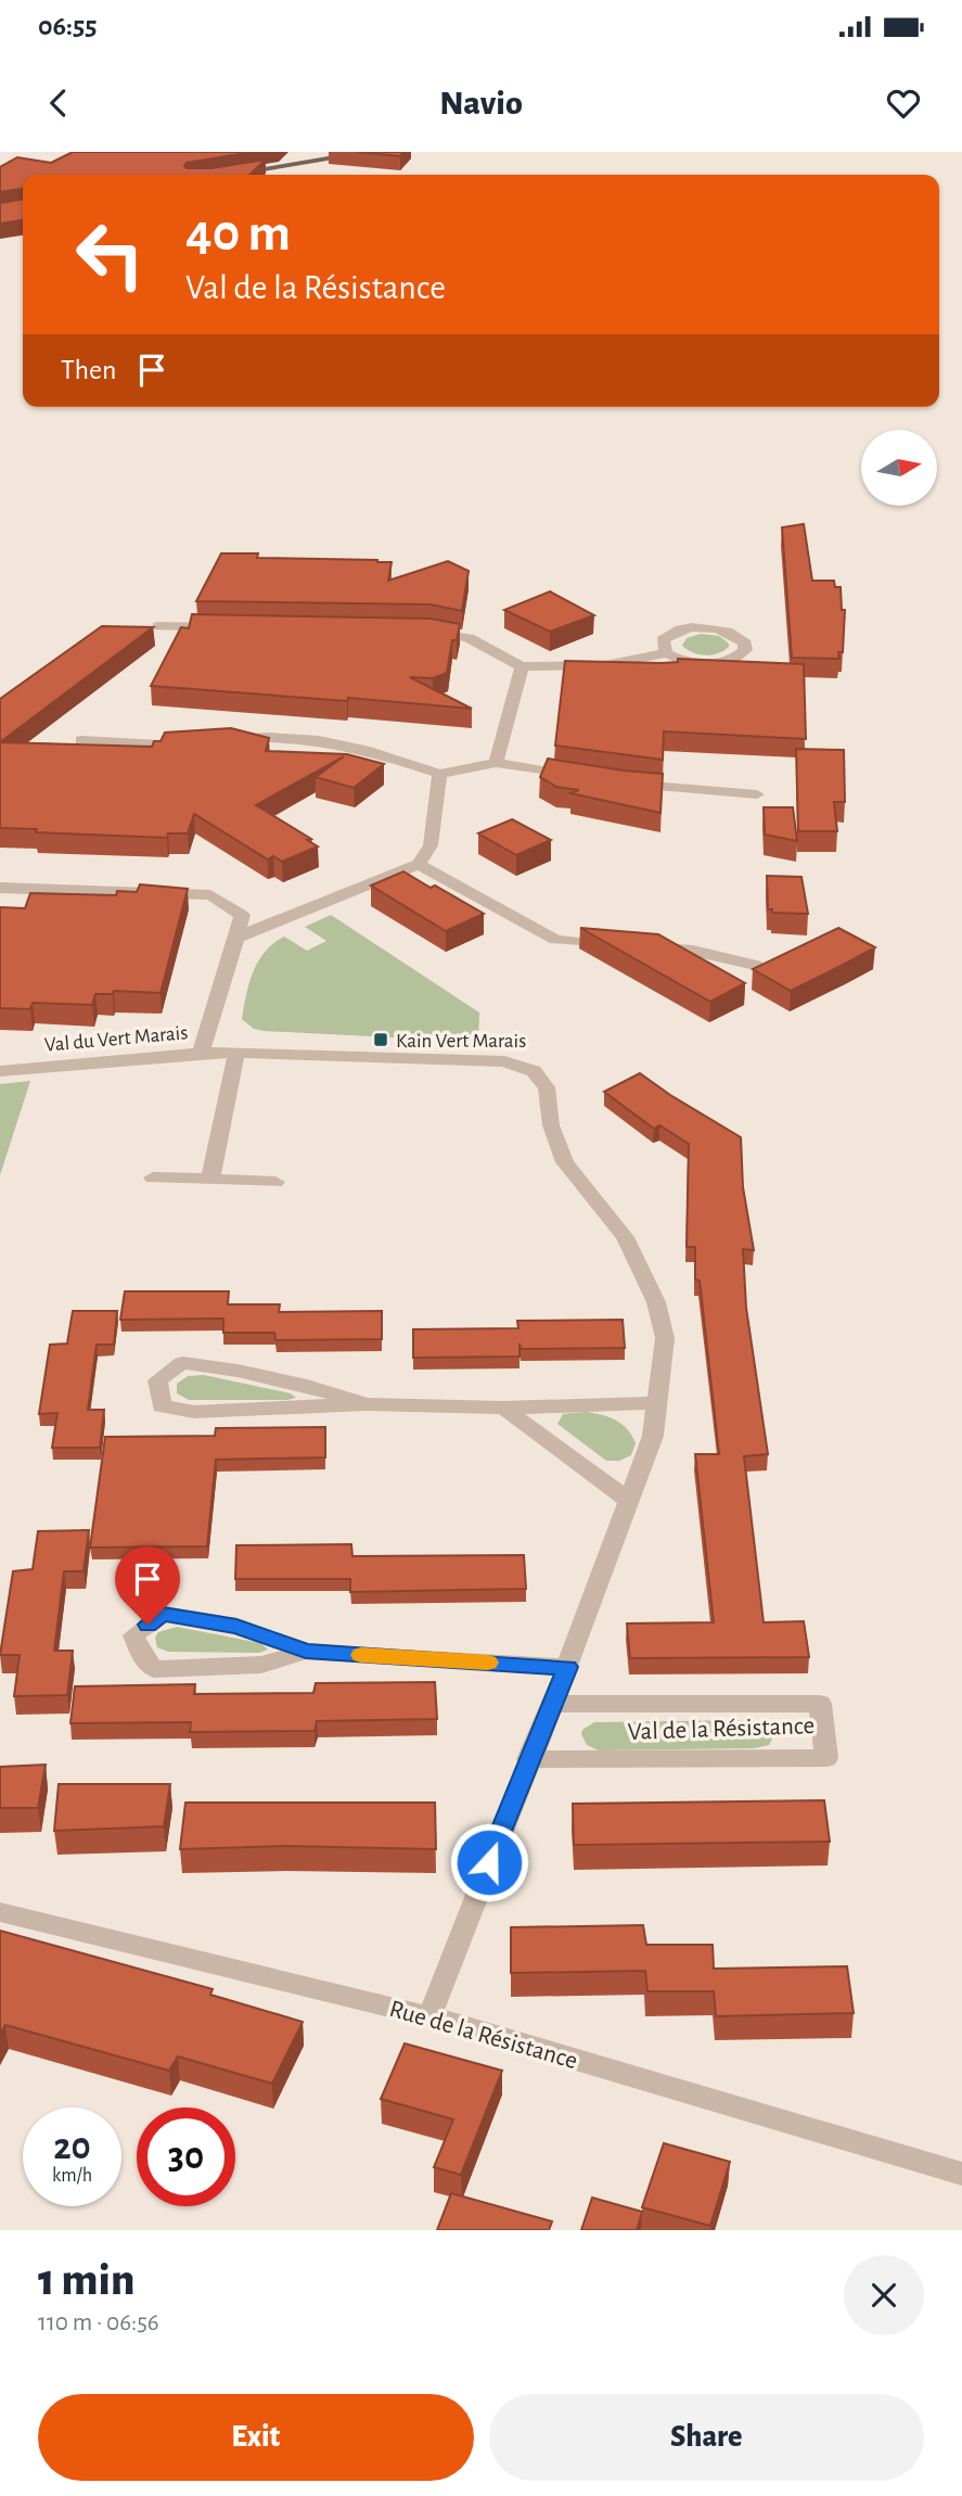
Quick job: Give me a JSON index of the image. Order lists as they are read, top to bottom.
{
  "streets": {
    "street": ["Val du Vert Marais", "Val de la Résistance", "Rue de la Résistance"]
  },
  "places": {
    "transit": ["Kain Vert Marais"]
  },
  "north": "right",
  "page": {
    "status": "06:55",
    "header": "Navio",
    "turn": ["40 m", "Val de la Résistance"],
    "then": "Then",
    "speed": "20 km/h",
    "limit": "30",
    "heading": ["1 min", "110 m · 06:56"],
    "buttons": ["Exit", "Share"]
  }
}
